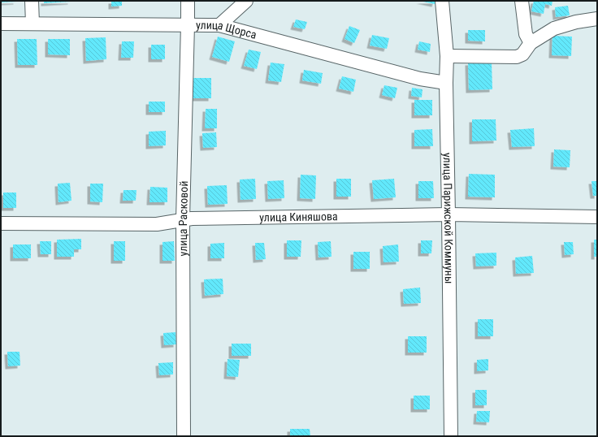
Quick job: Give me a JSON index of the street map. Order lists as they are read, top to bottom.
{
  "streets": {
    "street": [
      "улица Щорса",
      "улица Киняшова",
      "улица Расковой",
      "улица Парижской Коммуны"
    ]
  },
  "crossings": [
    ["улица Щорса", "улица Расковой"],
    ["улица Щорса", "улица Парижской Коммуны"],
    ["улица Киняшова", "улица Расковой"],
    ["улица Киняшова", "улица Парижской Коммуны"]
  ]
}
